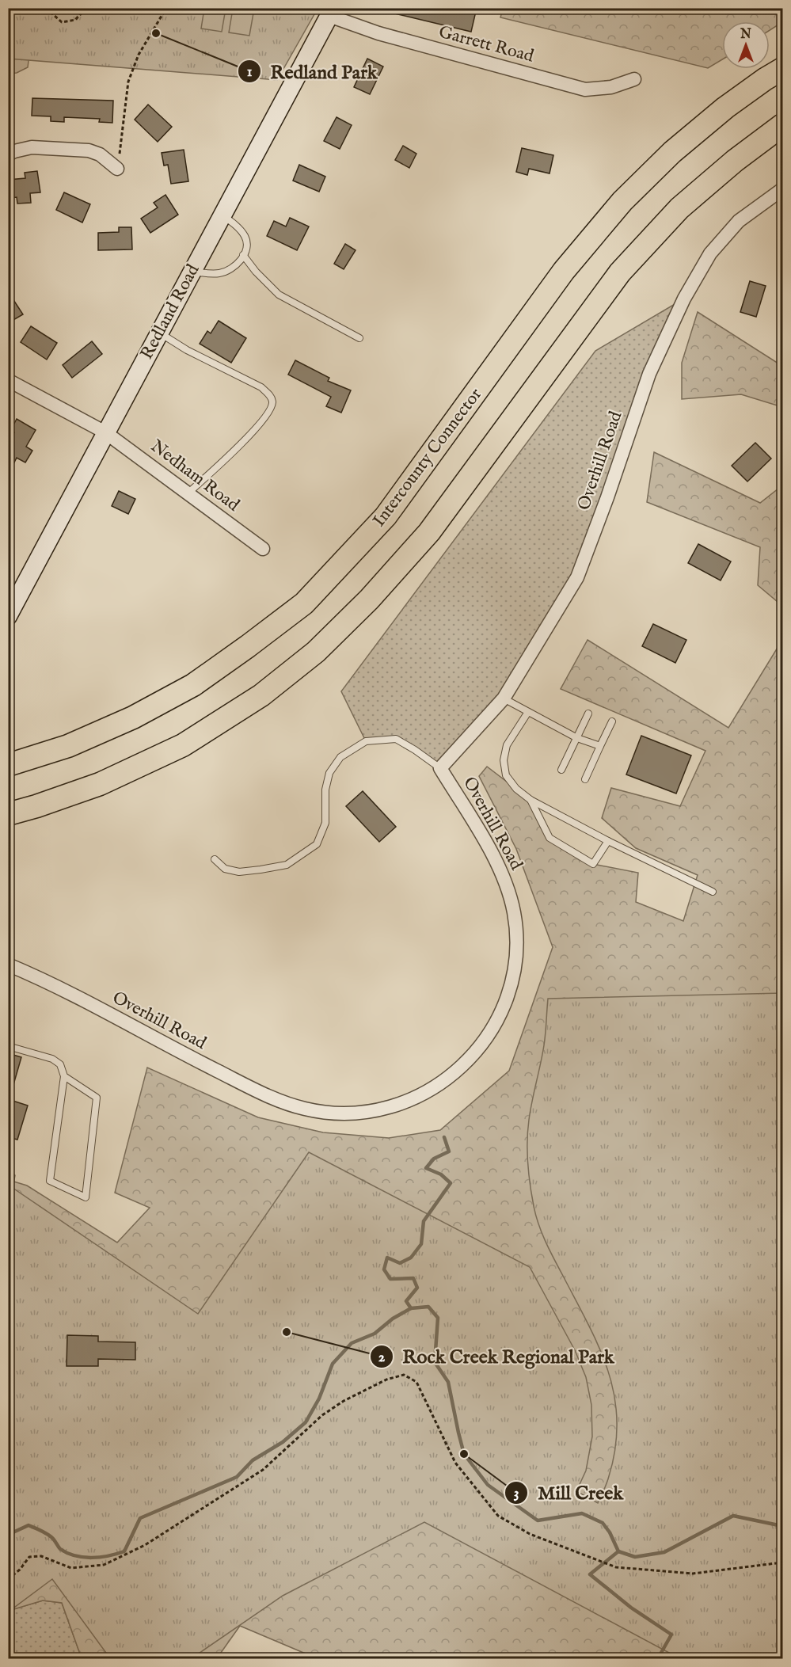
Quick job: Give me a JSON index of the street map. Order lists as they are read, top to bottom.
{
  "streets": {
    "highway": ["Intercounty Connector"],
    "main road": ["Redland Road"],
    "street": ["Garrett Road", "Overhill Road", "Nedham Road"]
  },
  "crossings": [
    ["Garrett Road", "Redland Road"],
    ["Redland Road", "Nedham Road"]
  ],
  "places": ["Redland Park", "Rock Creek Regional Park", "Mill Creek"],
  "north": "top"
}
